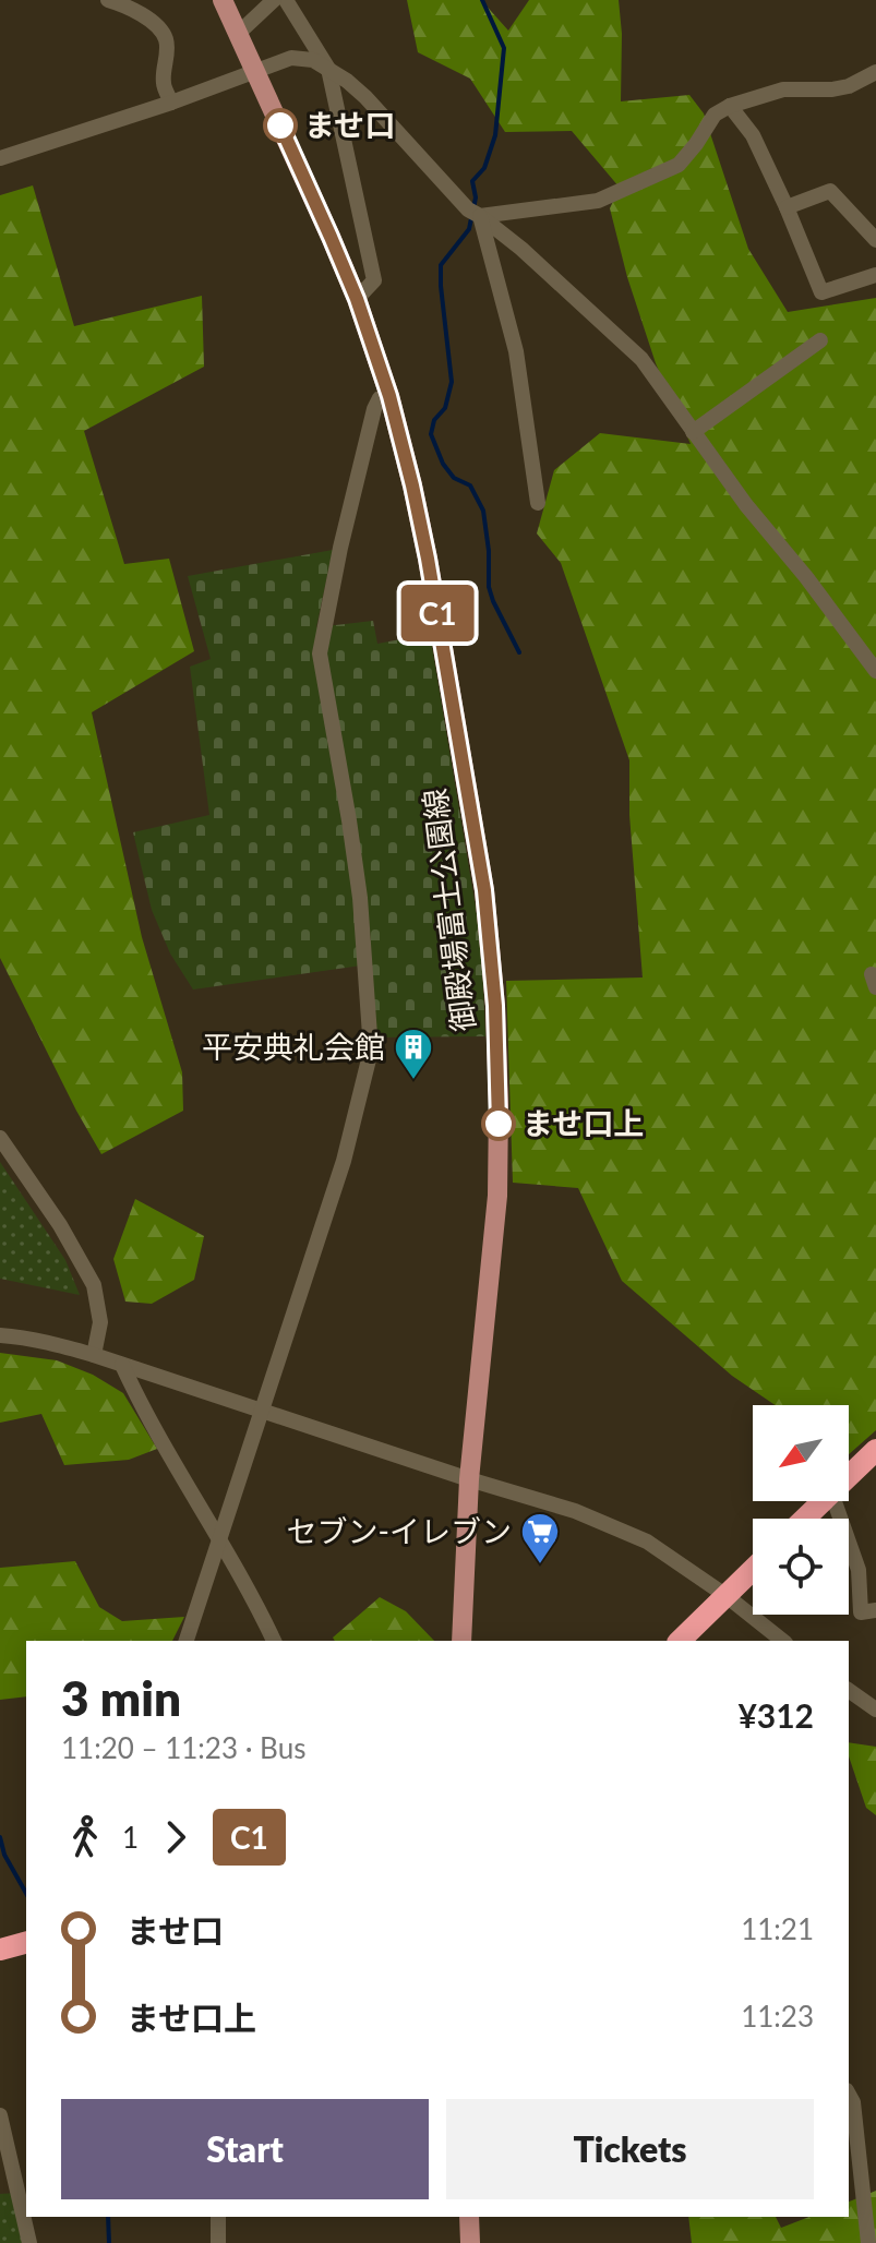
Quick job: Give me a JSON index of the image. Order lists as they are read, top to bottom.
{
  "streets": {
    "main road": ["御殿場富士公園線"]
  },
  "places": {
    "other": ["ませ口", "ませ口上"],
    "building": ["平安典礼会館"],
    "supermarket": ["セブン-イレブン"]
  },
  "lines": ["bus line C1"],
  "north": "bottom left",
  "page": {
    "on_map": "C1",
    "heading": ["3 min", "11:20 – 11:23 · Bus", "¥312"],
    "legs": ["1", "C1"],
    "list": [
      {
        "name": "ませ口",
        "value": "11:21"
      },
      {
        "name": "ませ口上",
        "value": "11:23"
      }
    ],
    "buttons": ["Start", "Tickets"]
  }
}
